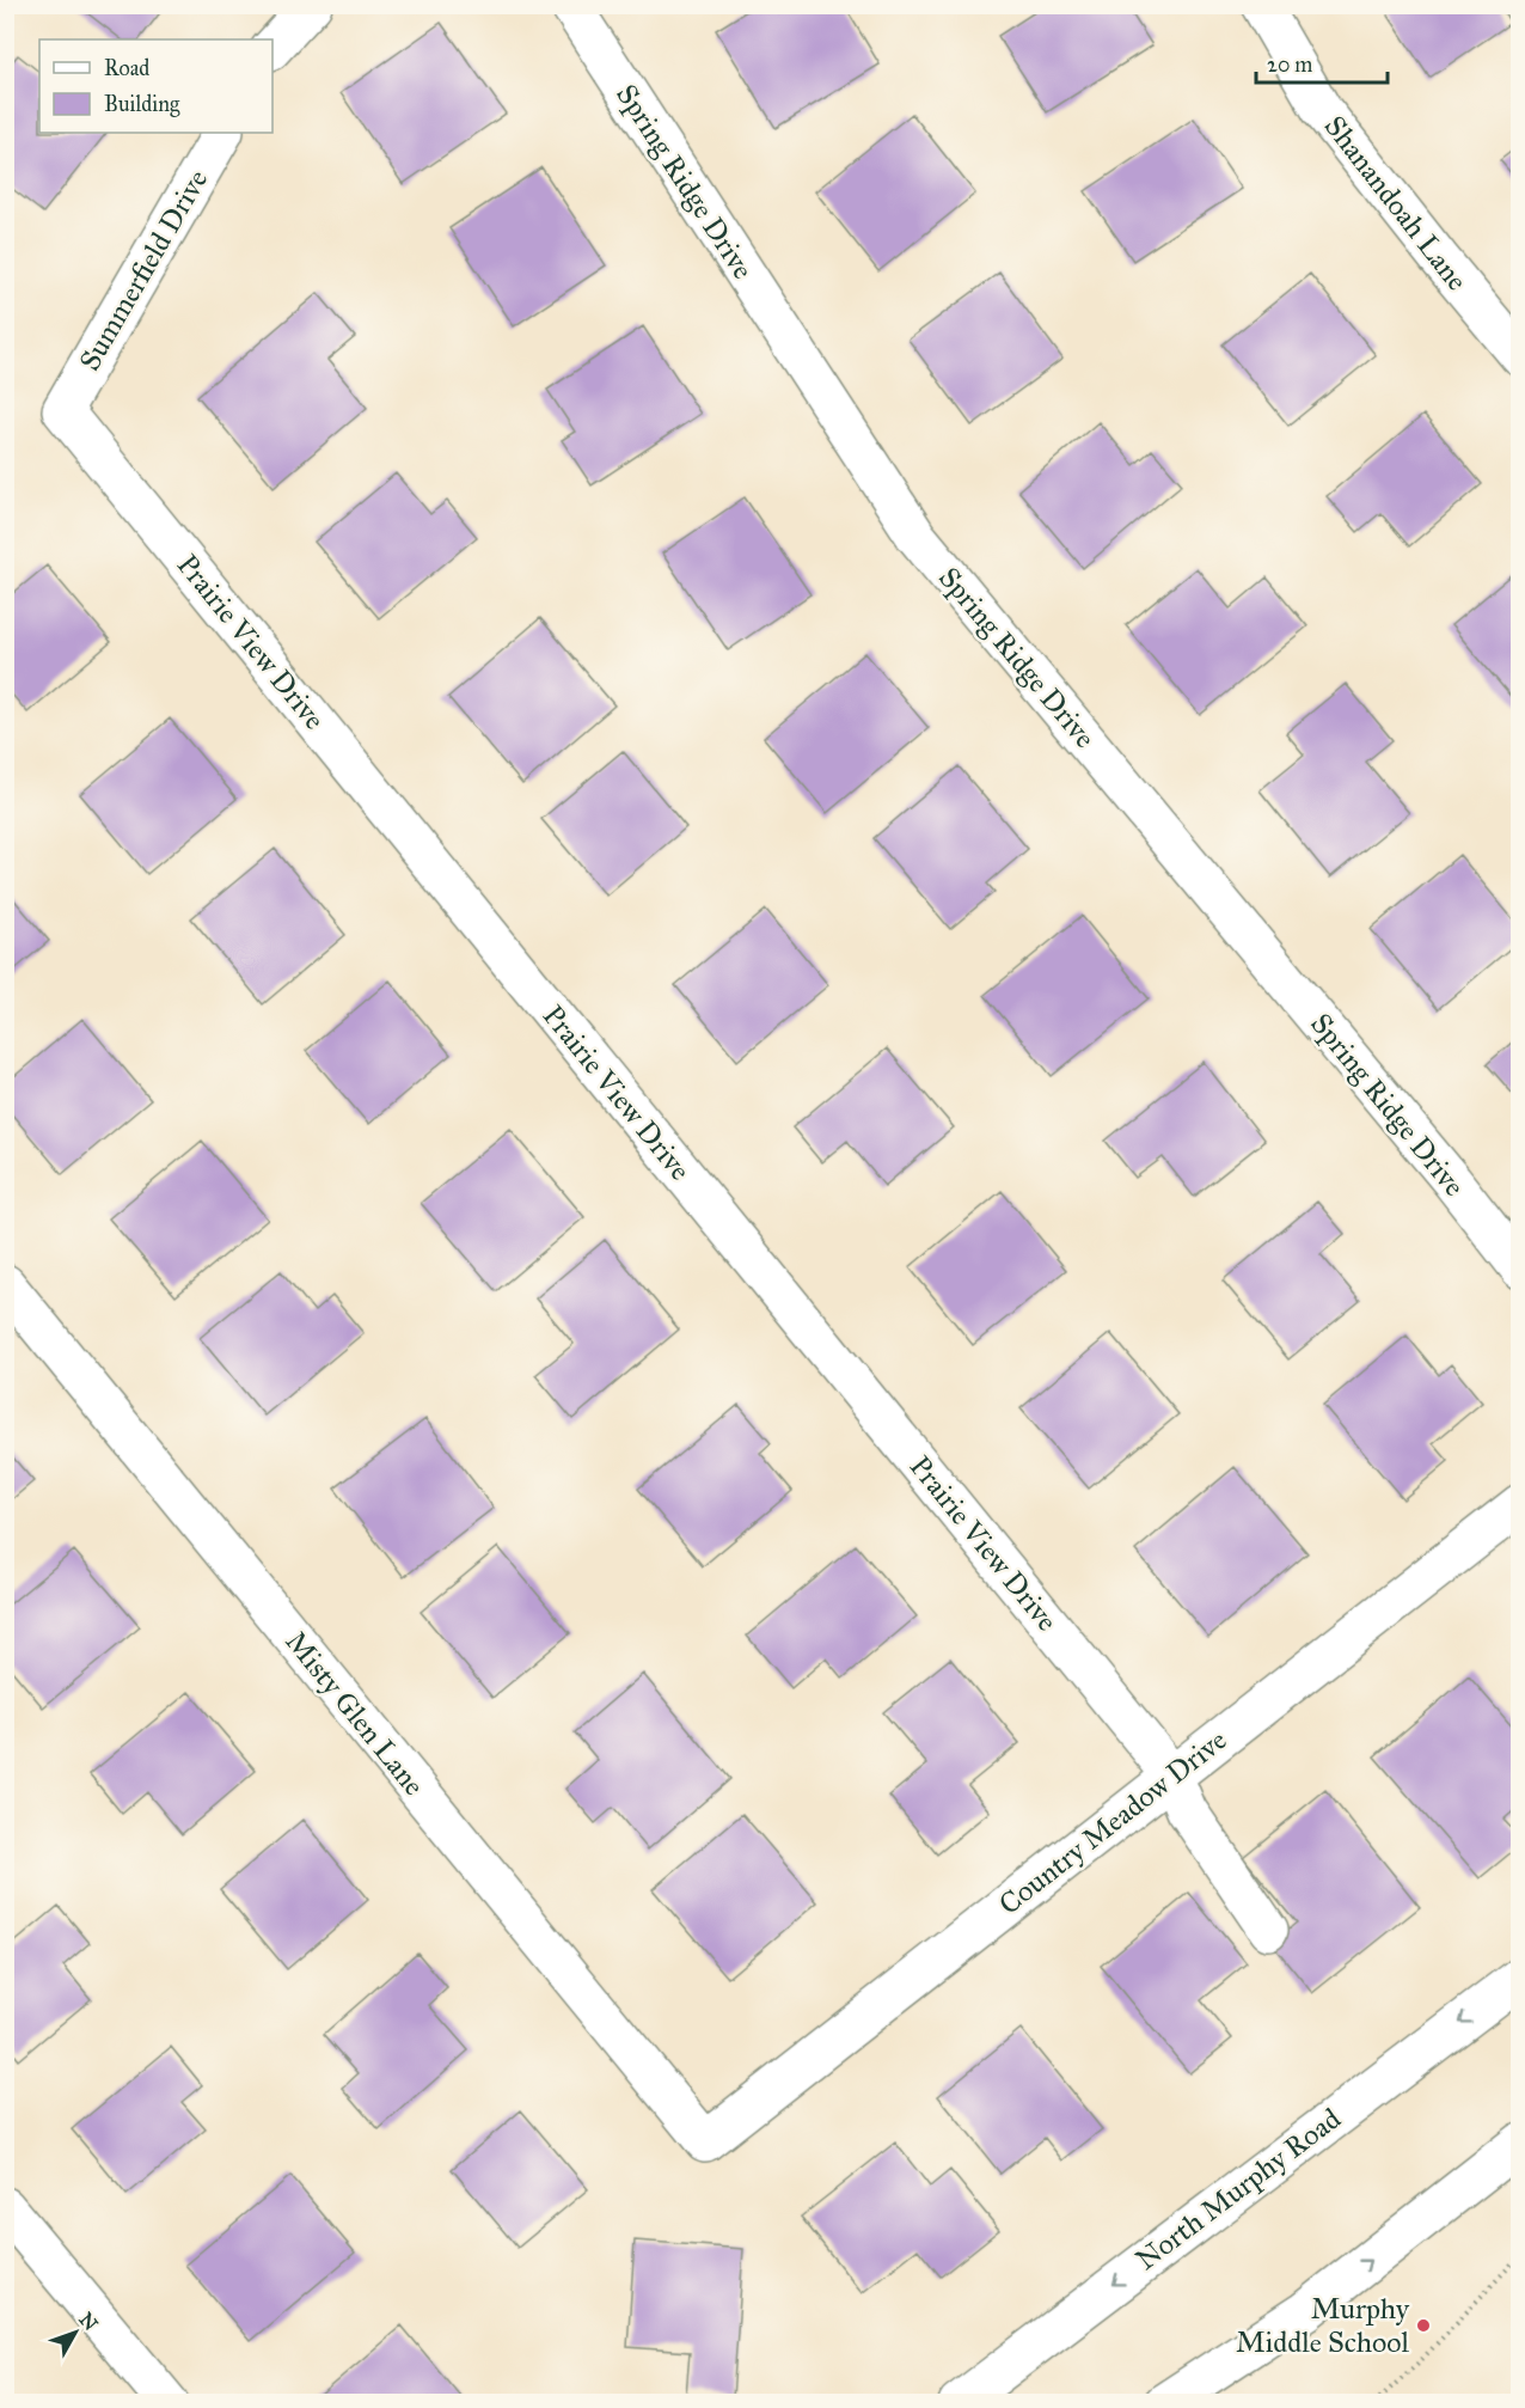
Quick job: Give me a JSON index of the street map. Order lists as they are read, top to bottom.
{
  "streets": {
    "street": [
      "Spring Ridge Drive",
      "Shanandoah Lane",
      "Summerfield Drive",
      "Prairie View Drive",
      "Misty Glen Lane",
      "Country Meadow Drive",
      "North Murphy Road"
    ]
  },
  "crossings": [
    ["Summerfield Drive", "Prairie View Drive"],
    ["Prairie View Drive", "Country Meadow Drive"],
    ["Misty Glen Lane", "Country Meadow Drive"]
  ],
  "places": ["Murphy Middle School"],
  "legend": ["Road", "Building"],
  "scale_bar": "20 m",
  "north": "top right"
}
